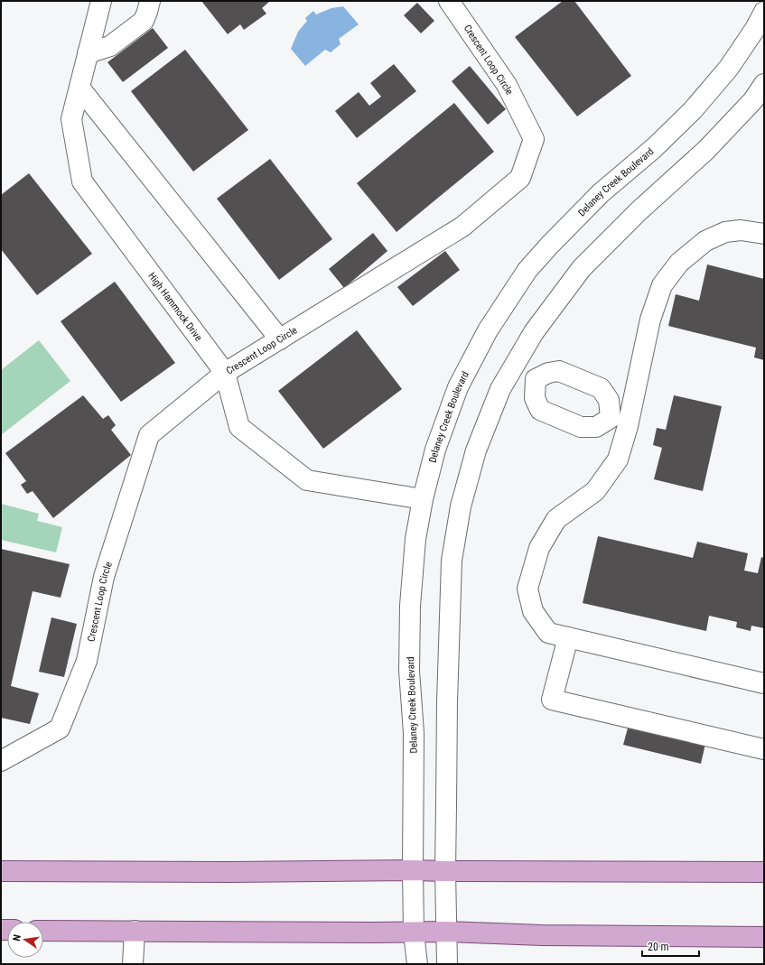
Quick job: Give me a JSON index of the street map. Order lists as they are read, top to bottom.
{
  "streets": {
    "street": ["Crescent Loop Circle", "Delaney Creek Boulevard", "High Hammock Drive"]
  },
  "crossings": [
    ["Crescent Loop Circle", "High Hammock Drive"],
    ["Delaney Creek Boulevard", "High Hammock Drive"]
  ],
  "scale_bar": "20 m",
  "north": "left"
}
